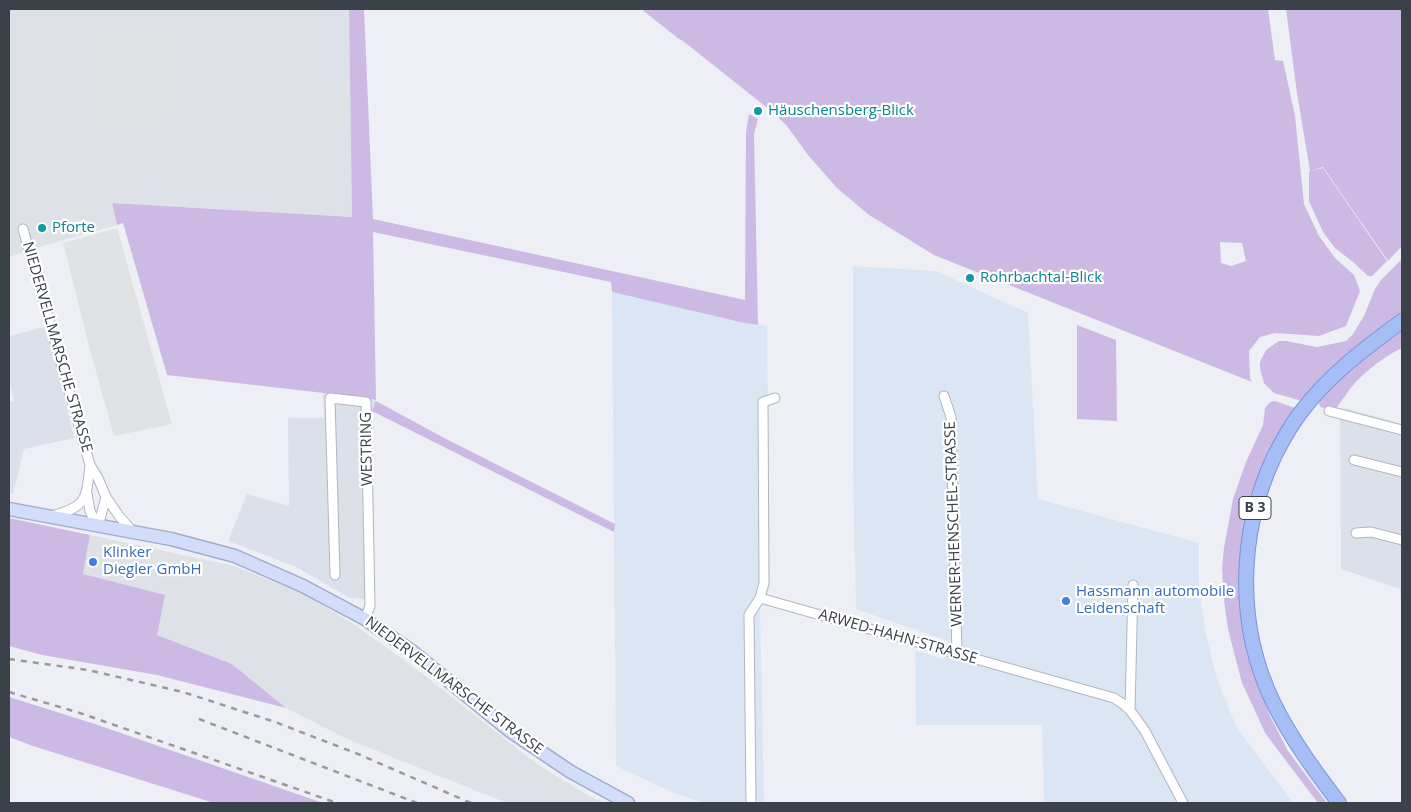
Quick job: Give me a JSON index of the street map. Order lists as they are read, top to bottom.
{
  "streets": {
    "main road": ["NIEDERVELLMARSCHE STRASSE", "B 3"],
    "street": ["WESTRING", "WERNER-HENSCHEL-STRASSE", "ARWED-HAHN-STRASSE"]
  },
  "crossings": [
    ["NIEDERVELLMARSCHE STRASSE", "WESTRING"],
    ["WERNER-HENSCHEL-STRASSE", "ARWED-HAHN-STRASSE"]
  ],
  "places": [
    "Häuschensberg-Blick",
    "Pforte",
    "Rohrbachtal-Blick",
    "Klinker Diegler GmbH",
    "Hassmann automobile Leidenschaft"
  ]
}
